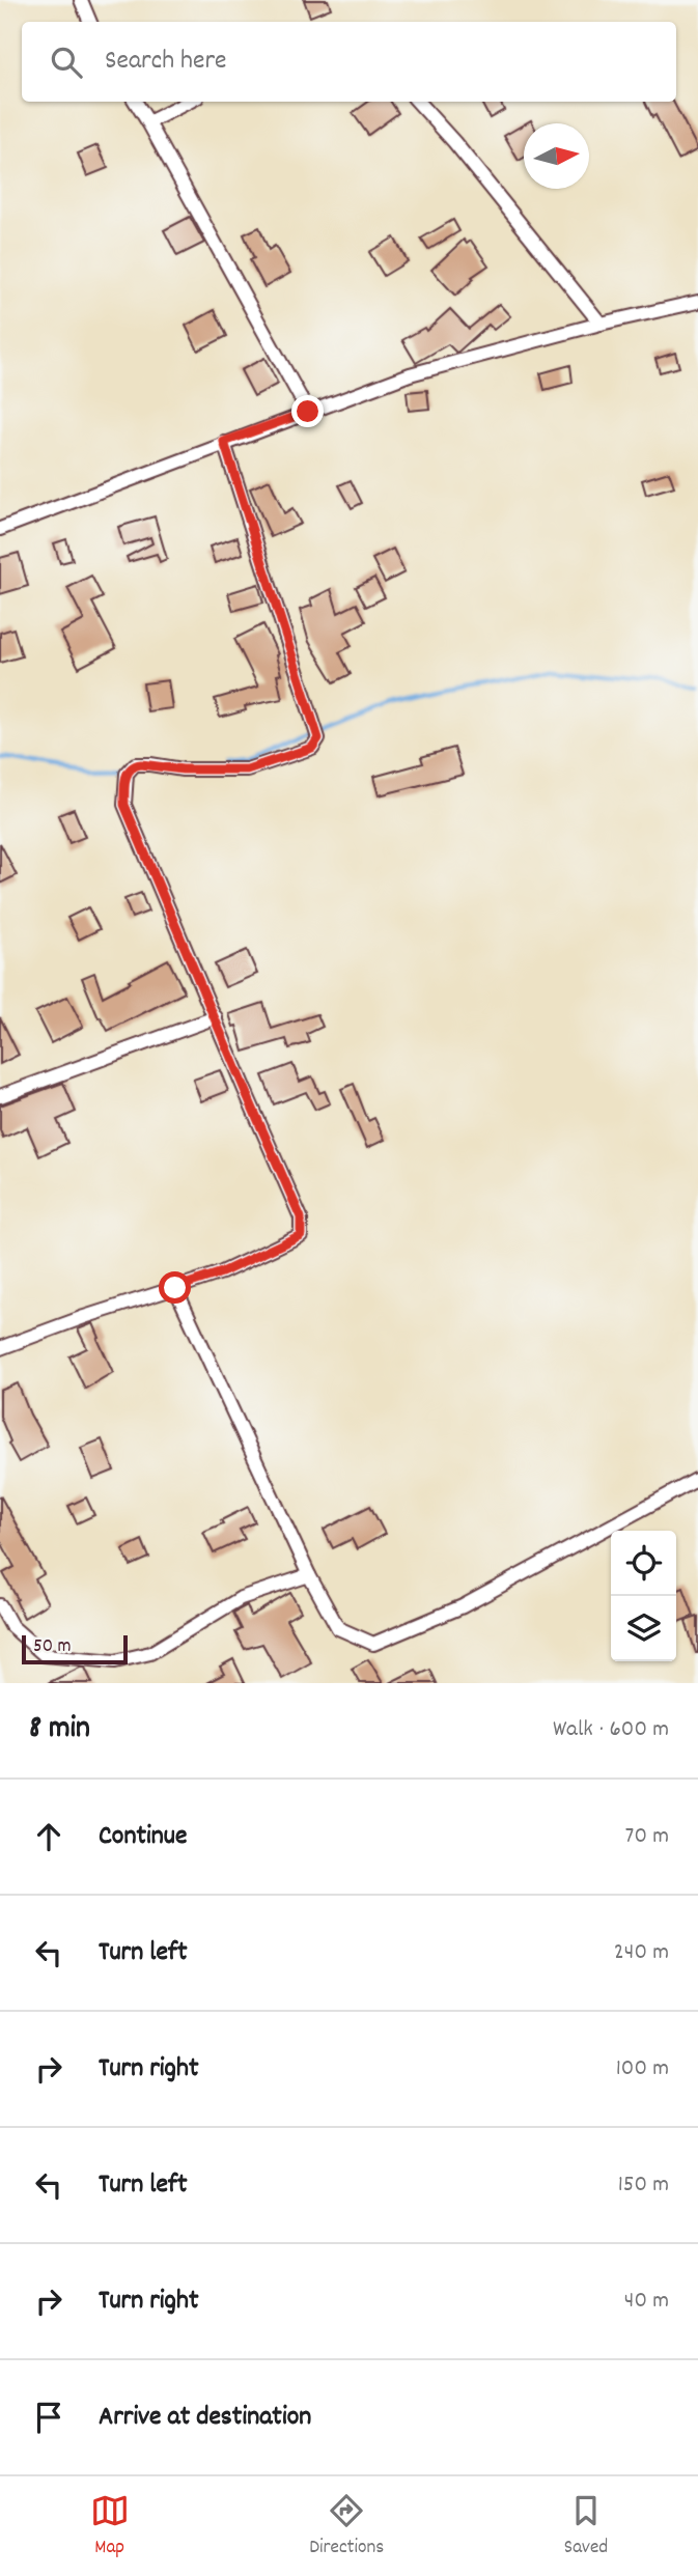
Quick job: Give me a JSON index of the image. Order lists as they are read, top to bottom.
{
  "scale_bar": "50 m",
  "north": "right",
  "page": {
    "search": "Search here",
    "scale": "50 m",
    "heading": ["8 min", "Walk · 600 m"],
    "list": [
      ["Continue", "70 m"],
      ["Turn left", "240 m"],
      ["Turn right", "100 m"],
      ["Turn left", "150 m"],
      ["Turn right", "40 m"],
      "Arrive at destination"
    ],
    "nav": ["Map", "Directions", "Saved"]
  }
}
